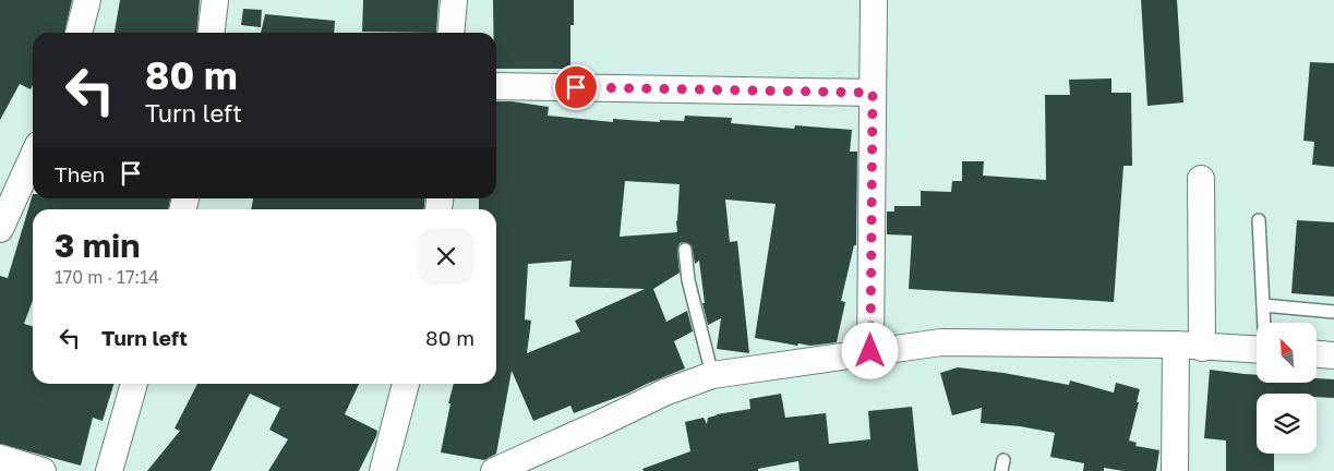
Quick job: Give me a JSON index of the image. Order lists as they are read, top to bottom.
{
  "north": "top left",
  "page": {
    "turn": ["80 m", "Turn left"],
    "then": "Then",
    "heading": ["3 min", "170 m · 17:14"],
    "list": [
      {
        "name": "Turn left",
        "value": "80 m"
      }
    ]
  }
}
